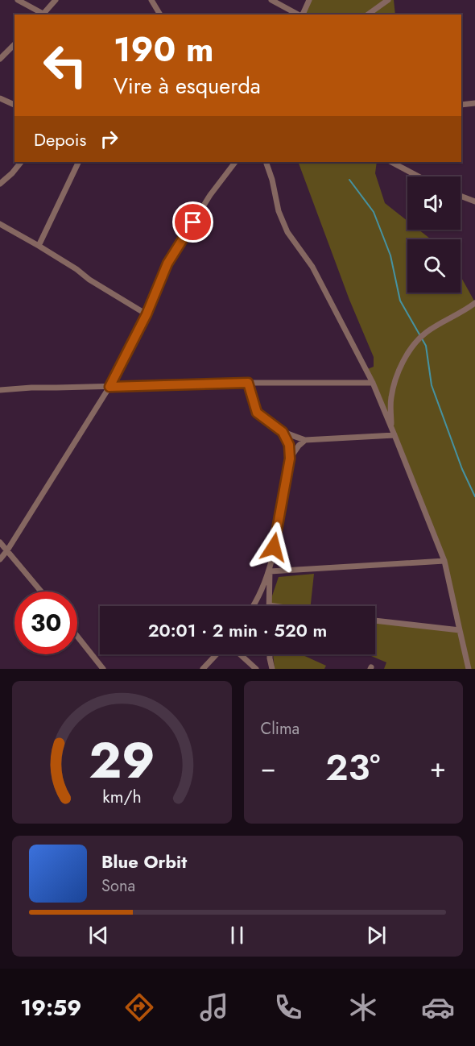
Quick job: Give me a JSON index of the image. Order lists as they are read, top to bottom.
{
  "page": {
    "turn": ["190 m", "Vire à esquerda"],
    "then": "Depois",
    "limit": "30",
    "trip": "20:01 · 2 min · 520 m",
    "tile": "Clima",
    "heat": ["−", "23°", "+"],
    "song": ["Blue Orbit", "Sona"],
    "tabs": "19:59",
    "gauge": ["29", "km/h"]
  }
}
